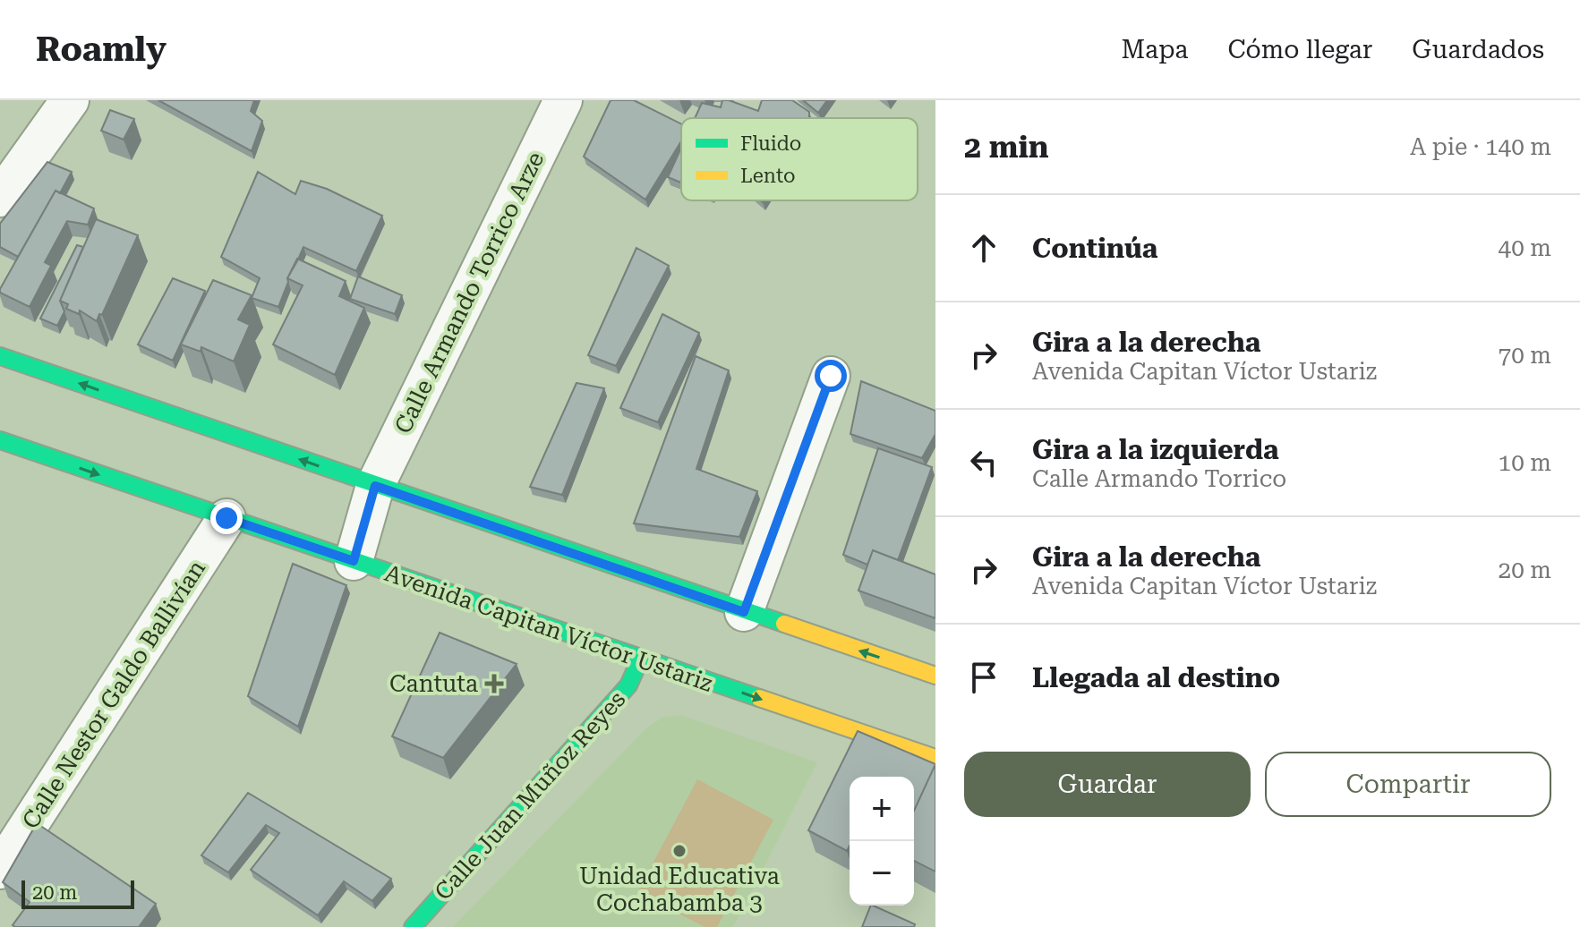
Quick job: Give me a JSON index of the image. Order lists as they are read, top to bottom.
{
  "streets": {
    "main road": ["Avenida Capitan Víctor Ustariz", "Calle Juan Muñoz Reyes"],
    "street": ["Calle Armando Torrico Arze", "Calle Nestor Galdo Ballivían"]
  },
  "crossings": [
    ["Calle Armando Torrico Arze", "Avenida Capitan Víctor Ustariz"],
    ["Avenida Capitan Víctor Ustariz", "Calle Nestor Galdo Ballivían"],
    ["Avenida Capitan Víctor Ustariz", "Calle Juan Muñoz Reyes"]
  ],
  "places": {
    "health": ["Cantuta"],
    "other": ["Unidad Educativa Cochabamba 3"]
  },
  "legend": ["Fluido", "Lento"],
  "scale_bar": "20 m",
  "page": {
    "header": "Roamly",
    "nav": ["Mapa", "Cómo llegar", "Guardados"],
    "heading": ["2 min", "A pie · 140 m"],
    "list": [
      ["Continúa", "40 m"],
      ["Gira a la derecha", "Avenida Capitan Víctor Ustariz", "70 m"],
      ["Gira a la izquierda", "Calle Armando Torrico", "10 m"],
      ["Gira a la derecha", "Avenida Capitan Víctor Ustariz", "20 m"],
      "Llegada al destino"
    ],
    "buttons": ["Guardar", "Compartir"],
    "map_buttons": ["+", "−"],
    "scale": "20 m"
  }
}
